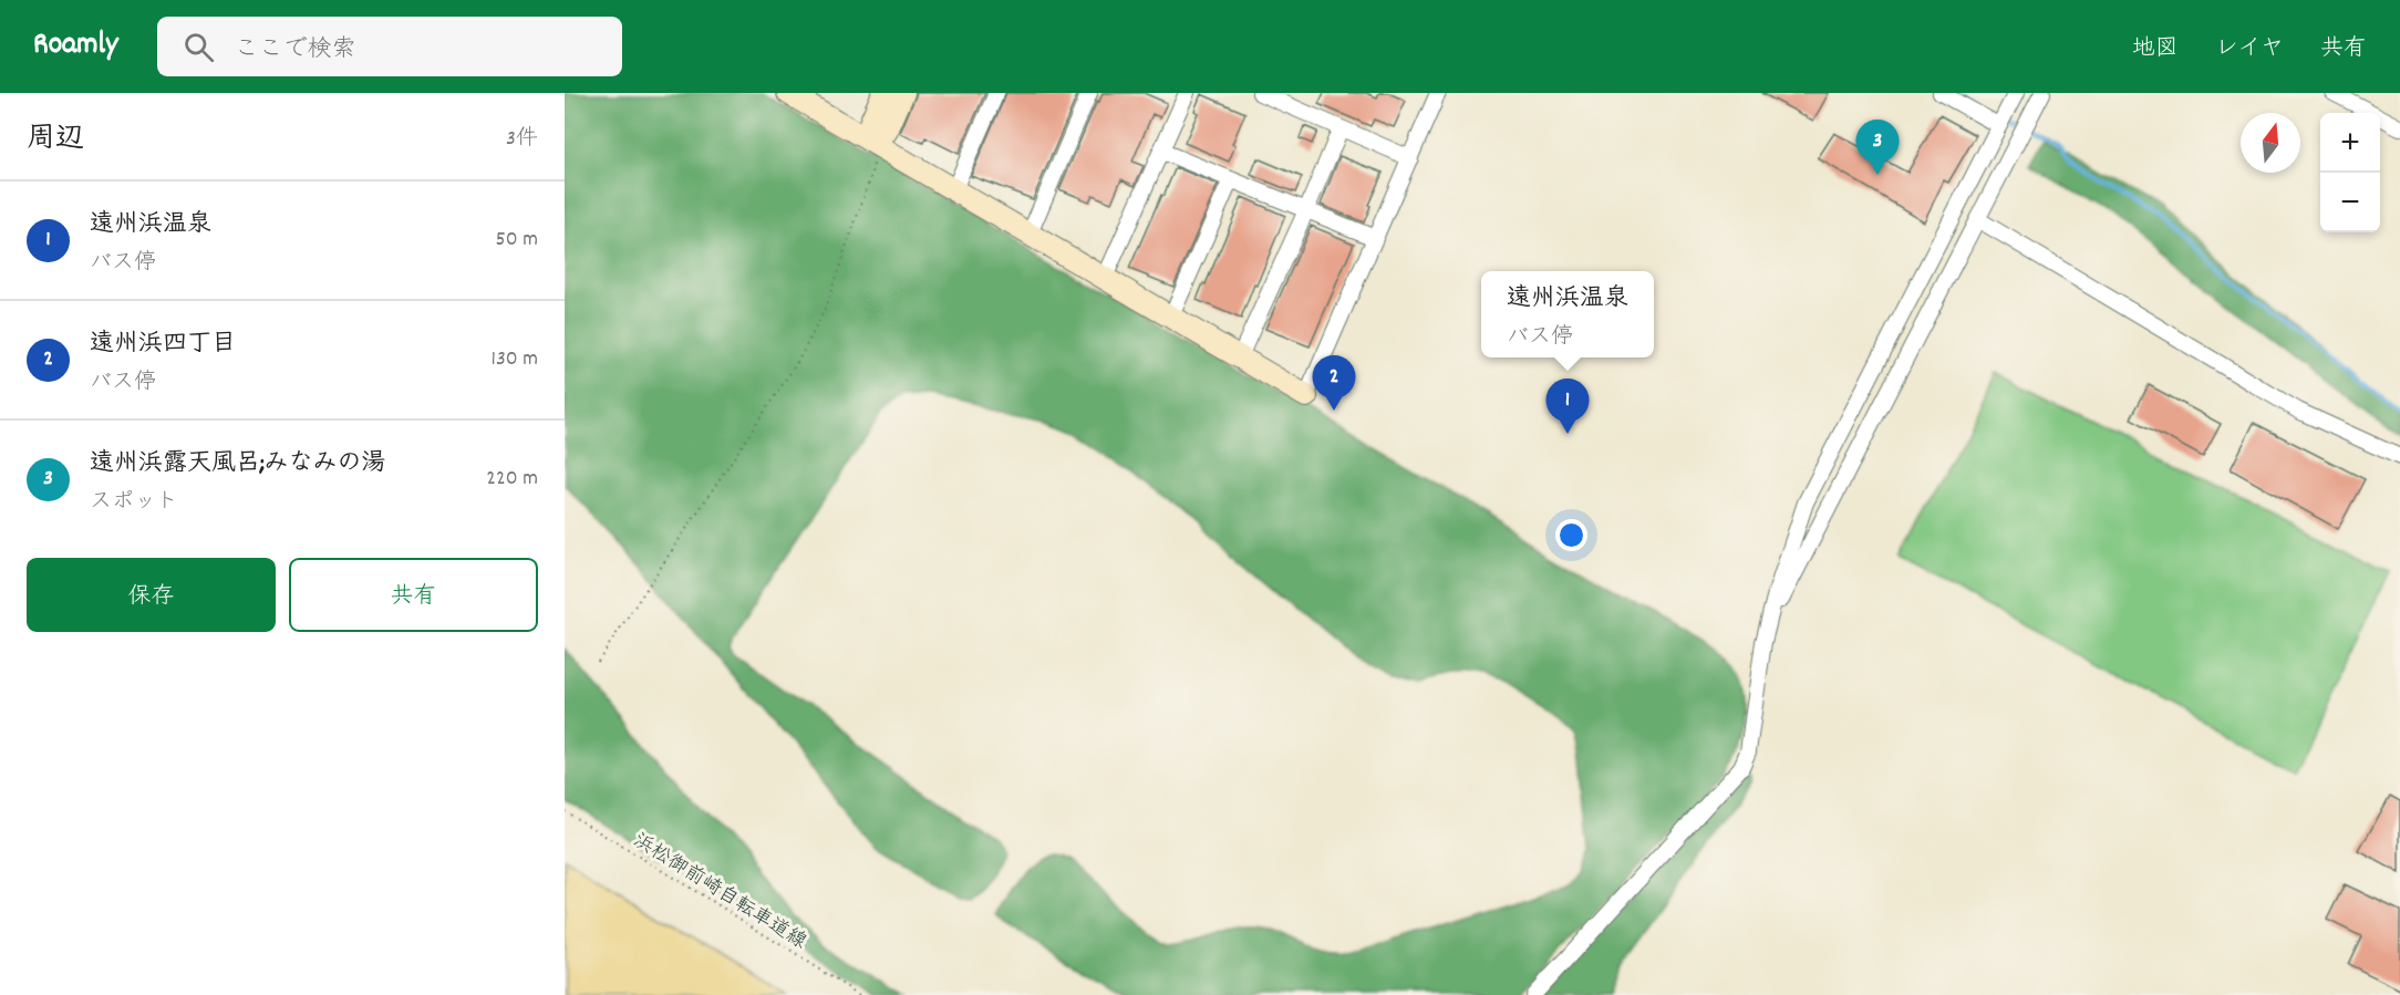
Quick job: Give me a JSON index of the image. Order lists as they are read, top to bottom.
{
  "streets": {
    "path": ["浜松御前崎自転車道線"]
  },
  "north": "top",
  "page": {
    "header": "Roamly",
    "search": "ここで検索",
    "nav": ["地図", "レイヤ", "共有"],
    "heading": ["周辺", "3件"],
    "map_buttons": ["+", "−"],
    "pins": ["3", "2", "1"],
    "list": [
      {
        "mark": "1",
        "name": "遠州浜温泉",
        "note": "バス停",
        "value": "50 m"
      },
      {
        "mark": "2",
        "name": "遠州浜四丁目",
        "note": "バス停",
        "value": "130 m"
      },
      {
        "mark": "3",
        "name": "遠州浜露天風呂;みなみの湯",
        "note": "スポット",
        "value": "220 m"
      }
    ],
    "popup": ["遠州浜温泉", "バス停"],
    "buttons": ["保存", "共有"]
  }
}
